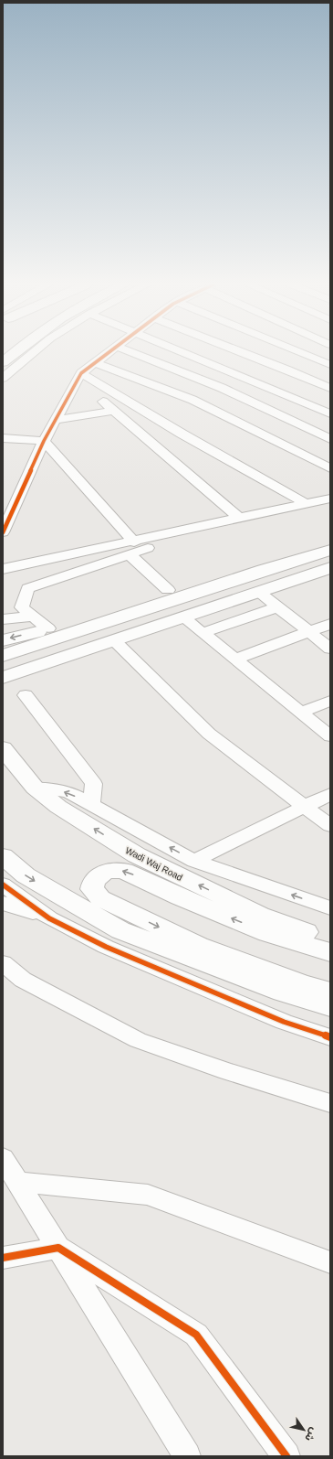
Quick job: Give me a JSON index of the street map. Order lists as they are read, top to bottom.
{
  "streets": {
    "main road": ["Wadi Waj Road"]
  },
  "north": "bottom right"
}
